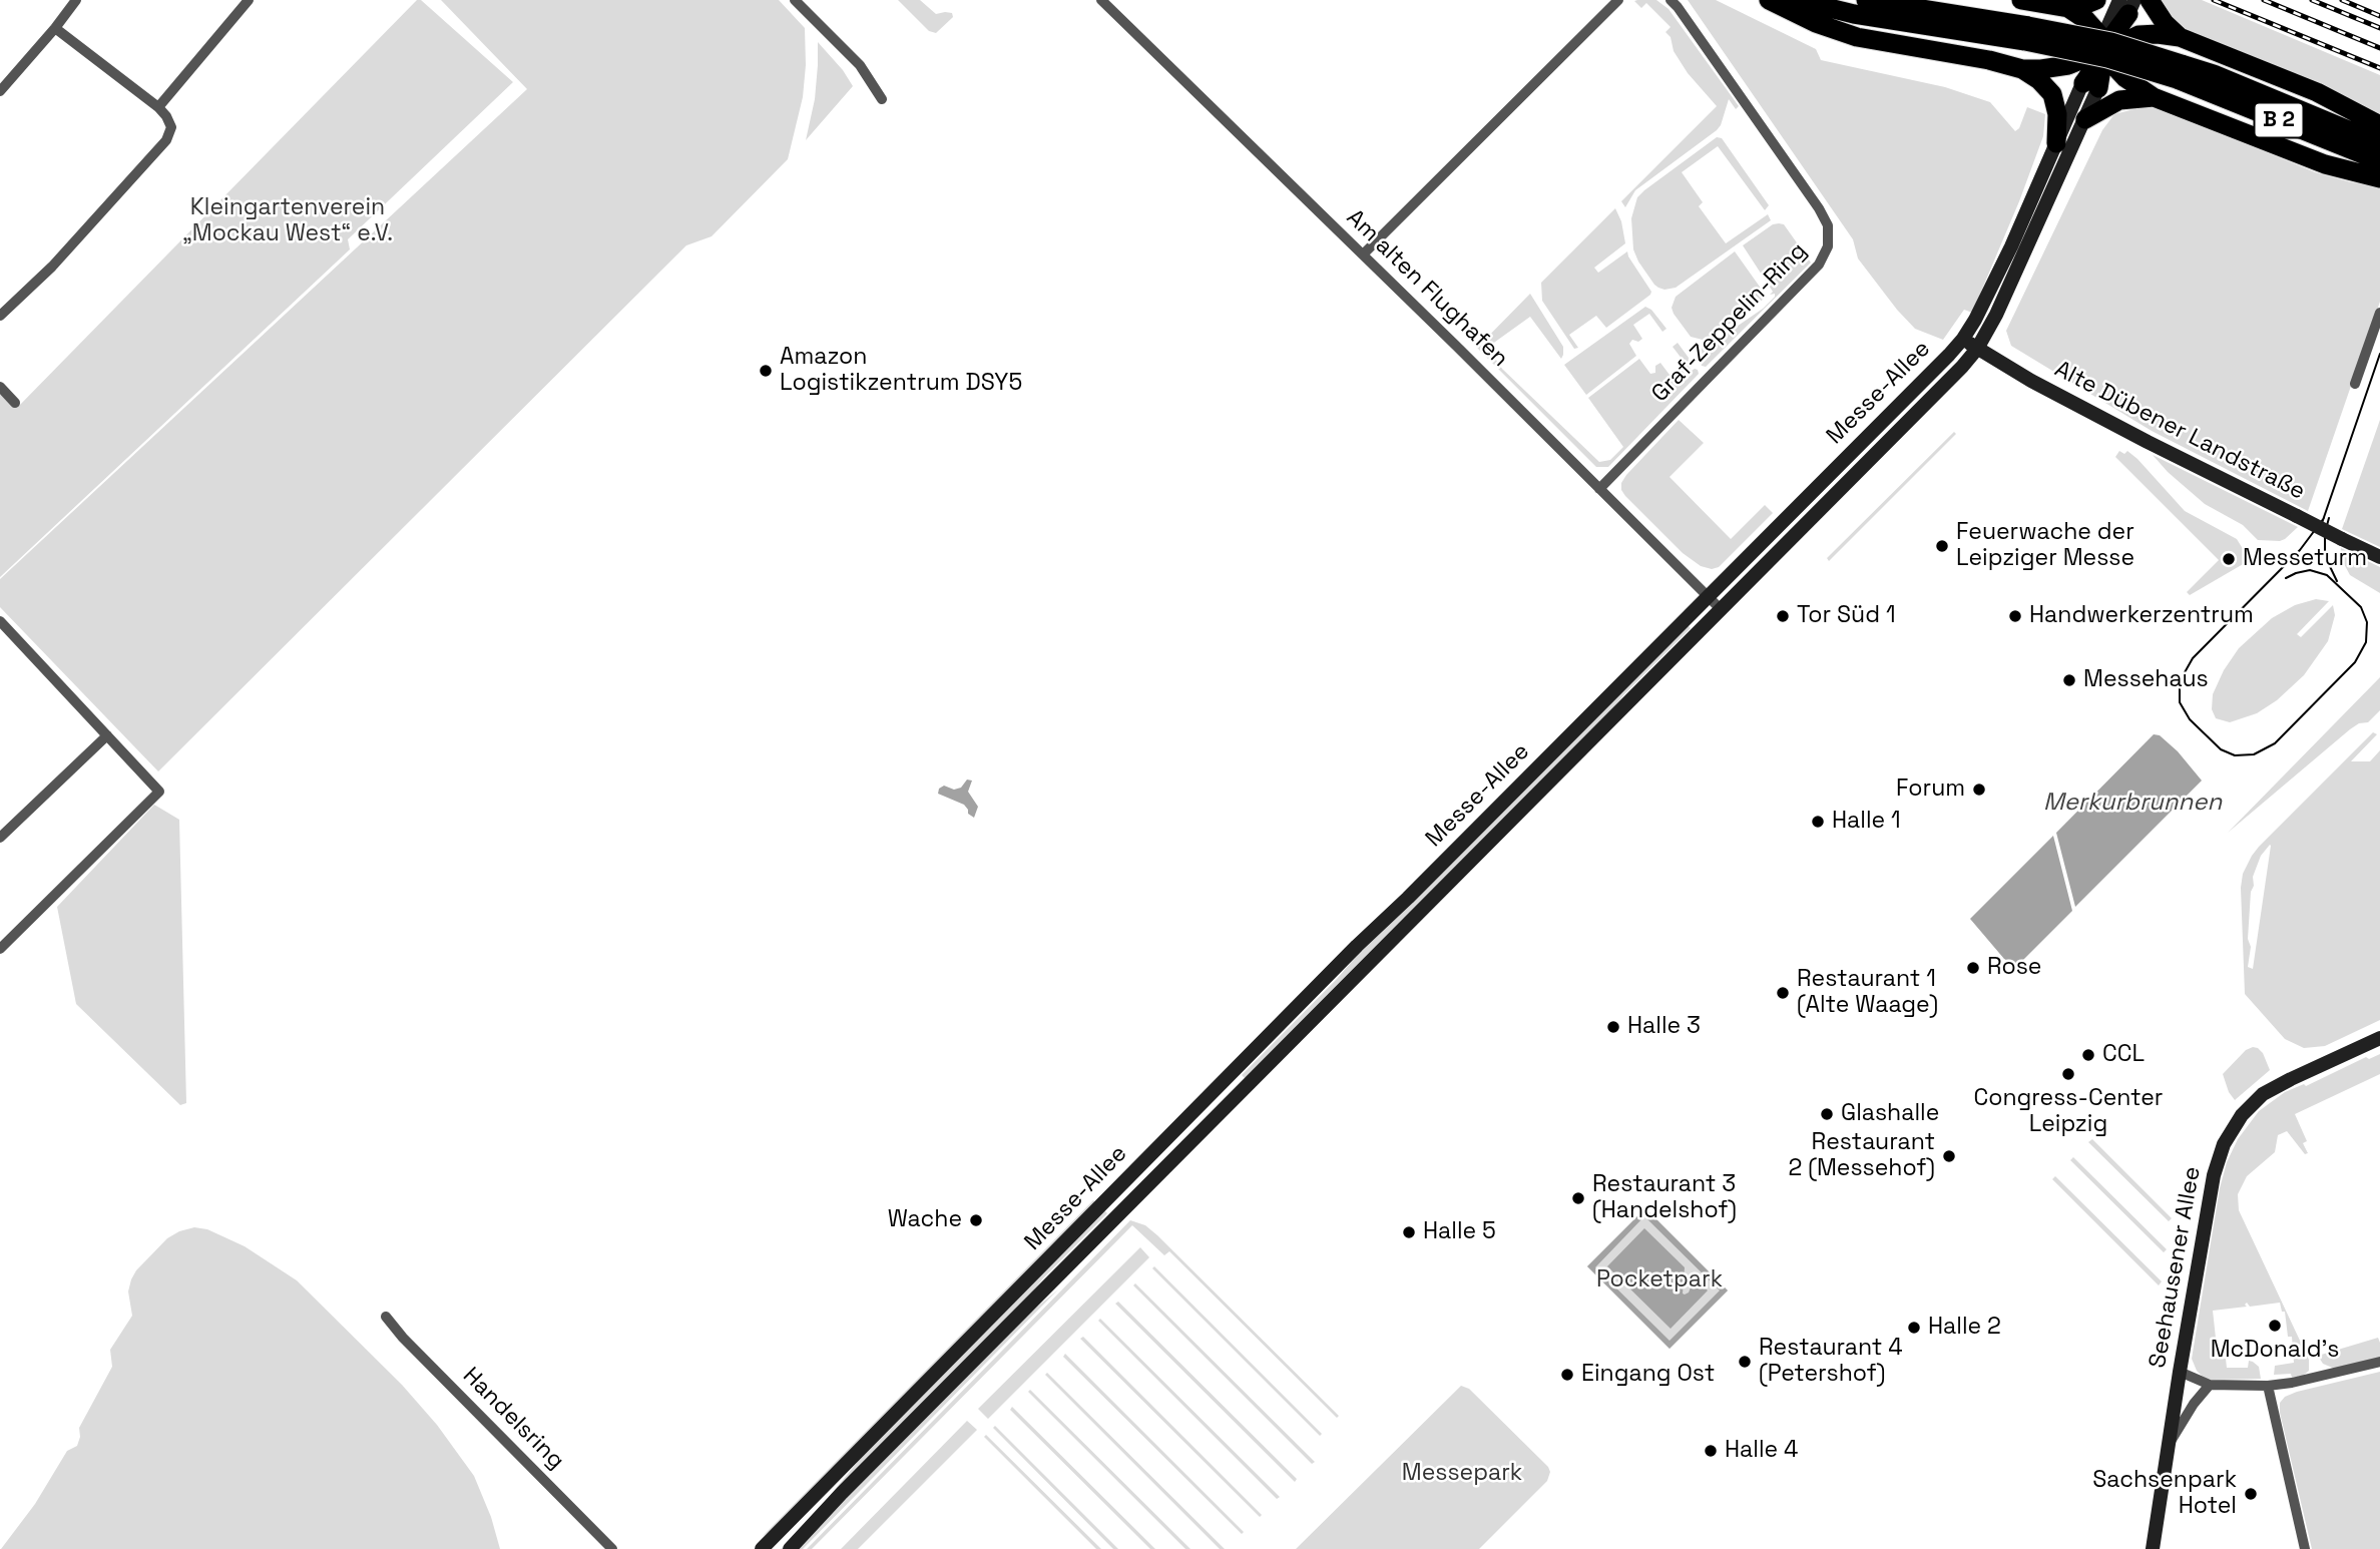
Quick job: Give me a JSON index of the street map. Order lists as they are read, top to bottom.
{
  "streets": {
    "highway": ["B 2"],
    "main road": ["Messe-Allee", "Alte Dübener Landstraße", "Seehausener Allee"],
    "street": ["Am alten Flughafen", "Graf-Zeppelin-Ring", "Handelsring"]
  },
  "crossings": [
    ["Am alten Flughafen", "Graf-Zeppelin-Ring"],
    ["Am alten Flughafen", "Messe-Allee"],
    ["Messe-Allee", "Alte Dübener Landstraße"]
  ],
  "water": ["Merkurbrunnen"],
  "parks": ["Kleingartenverein „Mockau West“ e.V.", "Pocketpark", "Messepark"],
  "places": [
    "Amazon Logistikzentrum DSY5",
    "Feuerwache der Leipziger Messe",
    "Messeturm",
    "Tor Süd 1",
    "Handwerkerzentrum",
    "Messehaus",
    "Forum",
    "Halle 1",
    "Rose",
    "Restaurant 1 (Alte Waage)",
    "Halle 3",
    "CCL",
    "Congress-Center Leipzig",
    "Glashalle",
    "Restaurant 2 (Messehof)",
    "Restaurant 3 (Handelshof)",
    "Wache",
    "Halle 5",
    "McDonald's",
    "Halle 2",
    "Restaurant 4 (Petershof)",
    "Eingang Ost",
    "Halle 4",
    "Sachsenpark Hotel"
  ]
}
